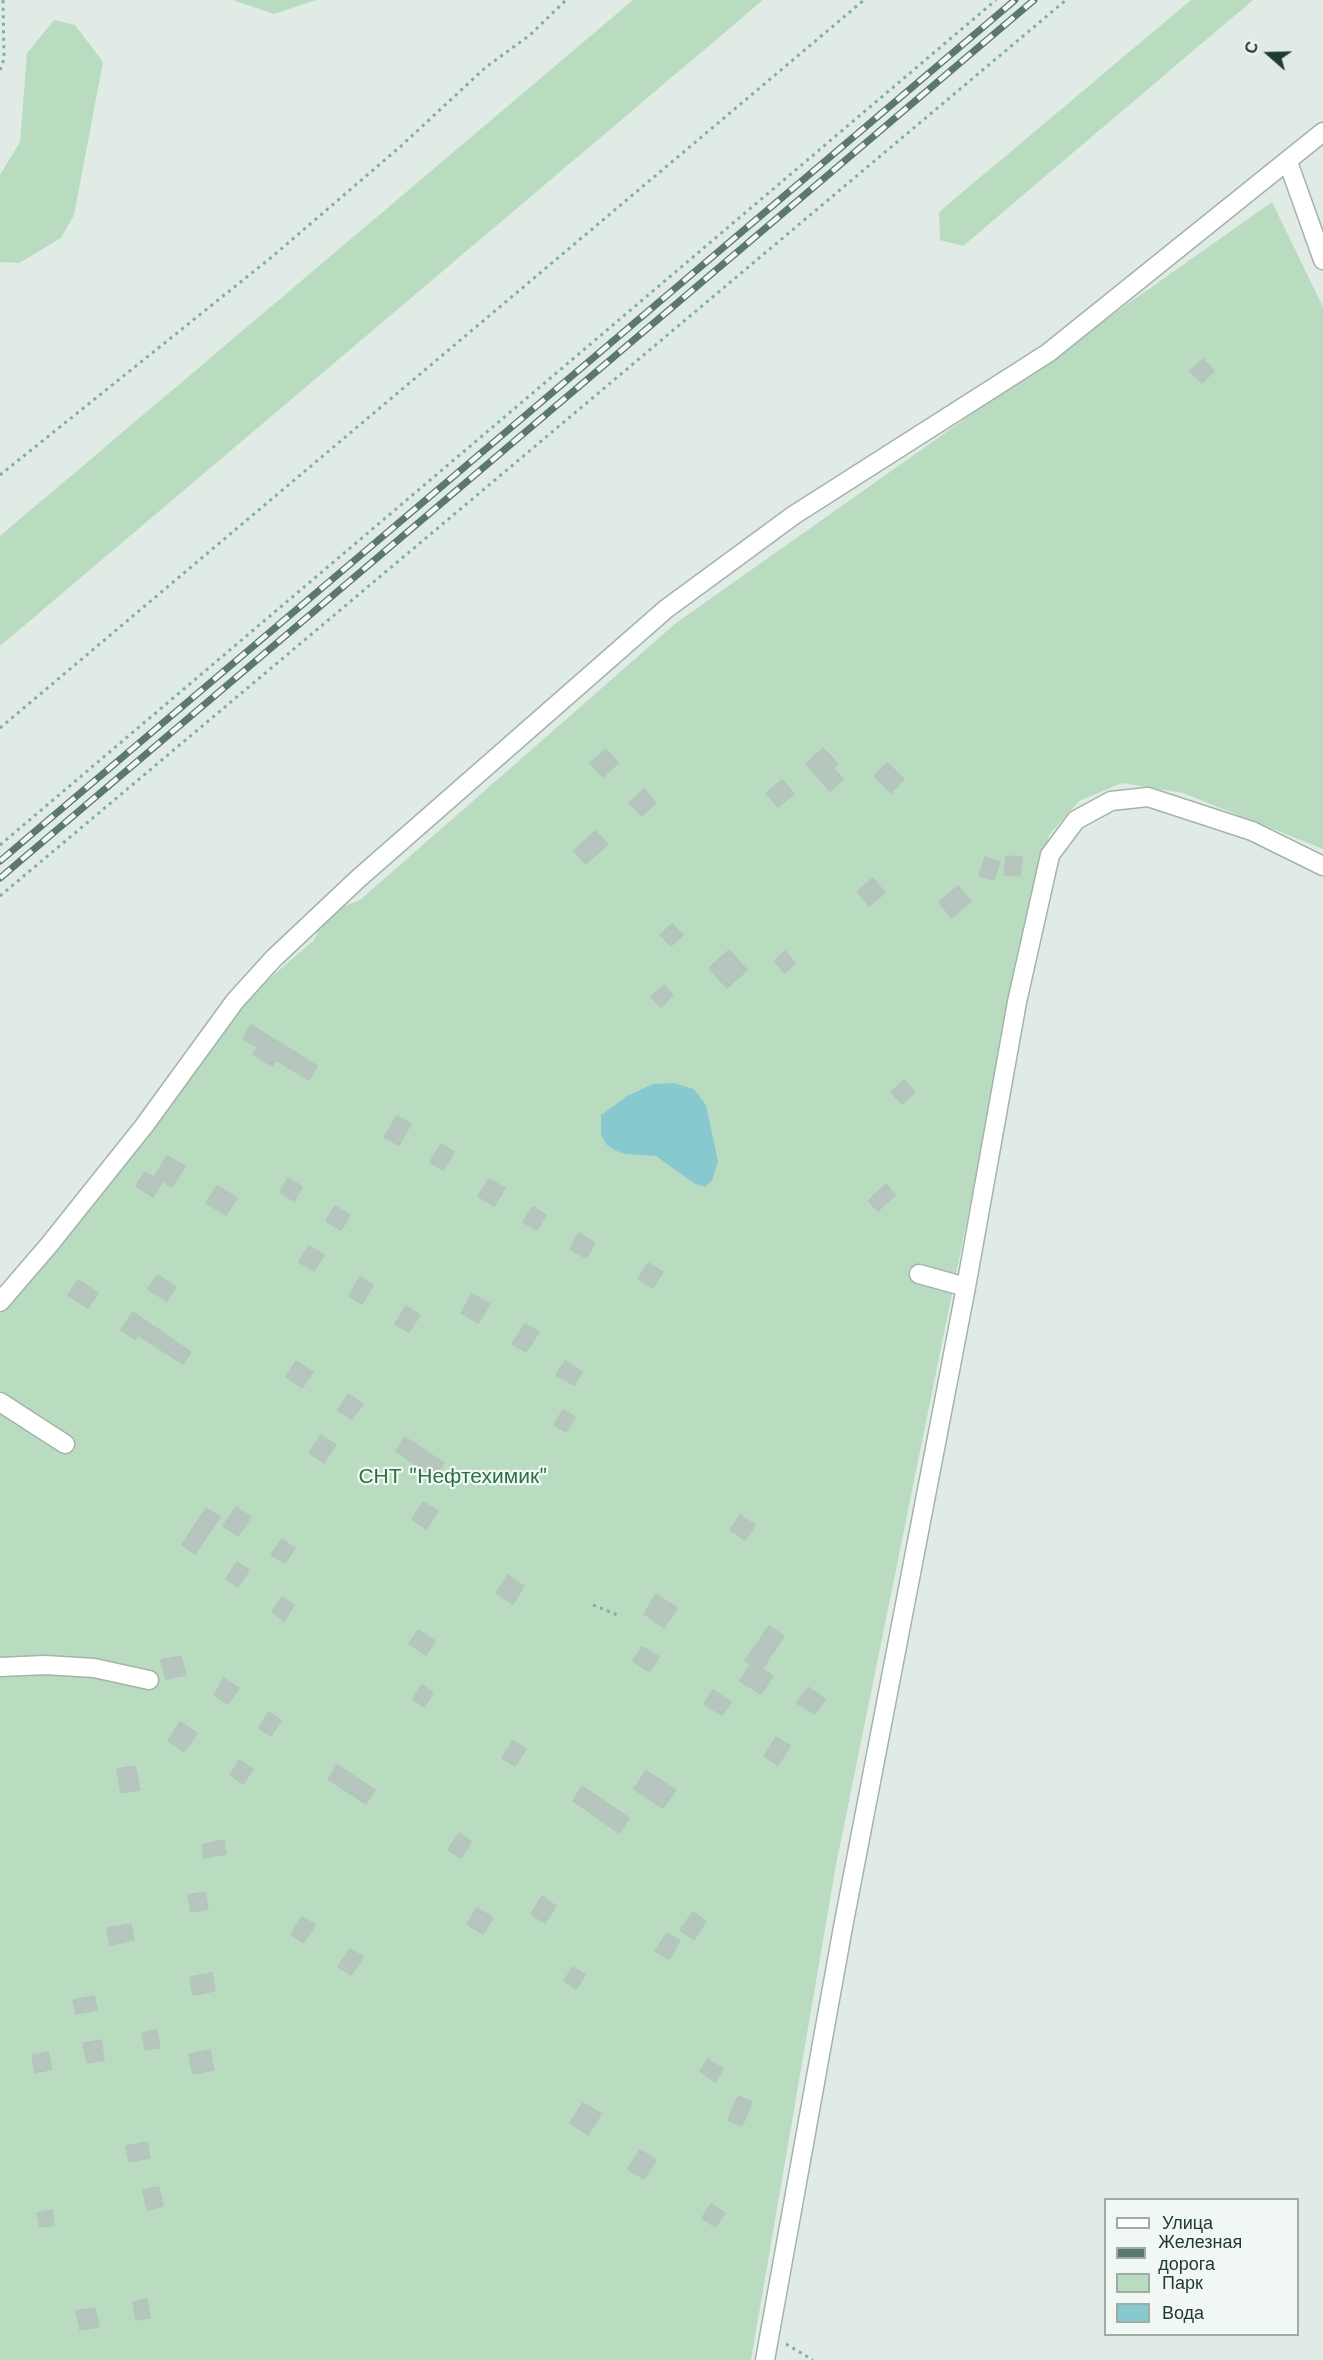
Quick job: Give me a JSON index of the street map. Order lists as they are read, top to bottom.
{
  "parks": ["СНТ \"Нефтехимик\""],
  "legend": [
    "Улица",
    "Железная дорога",
    "Парк",
    "Вода"
  ],
  "north": "left"
}
